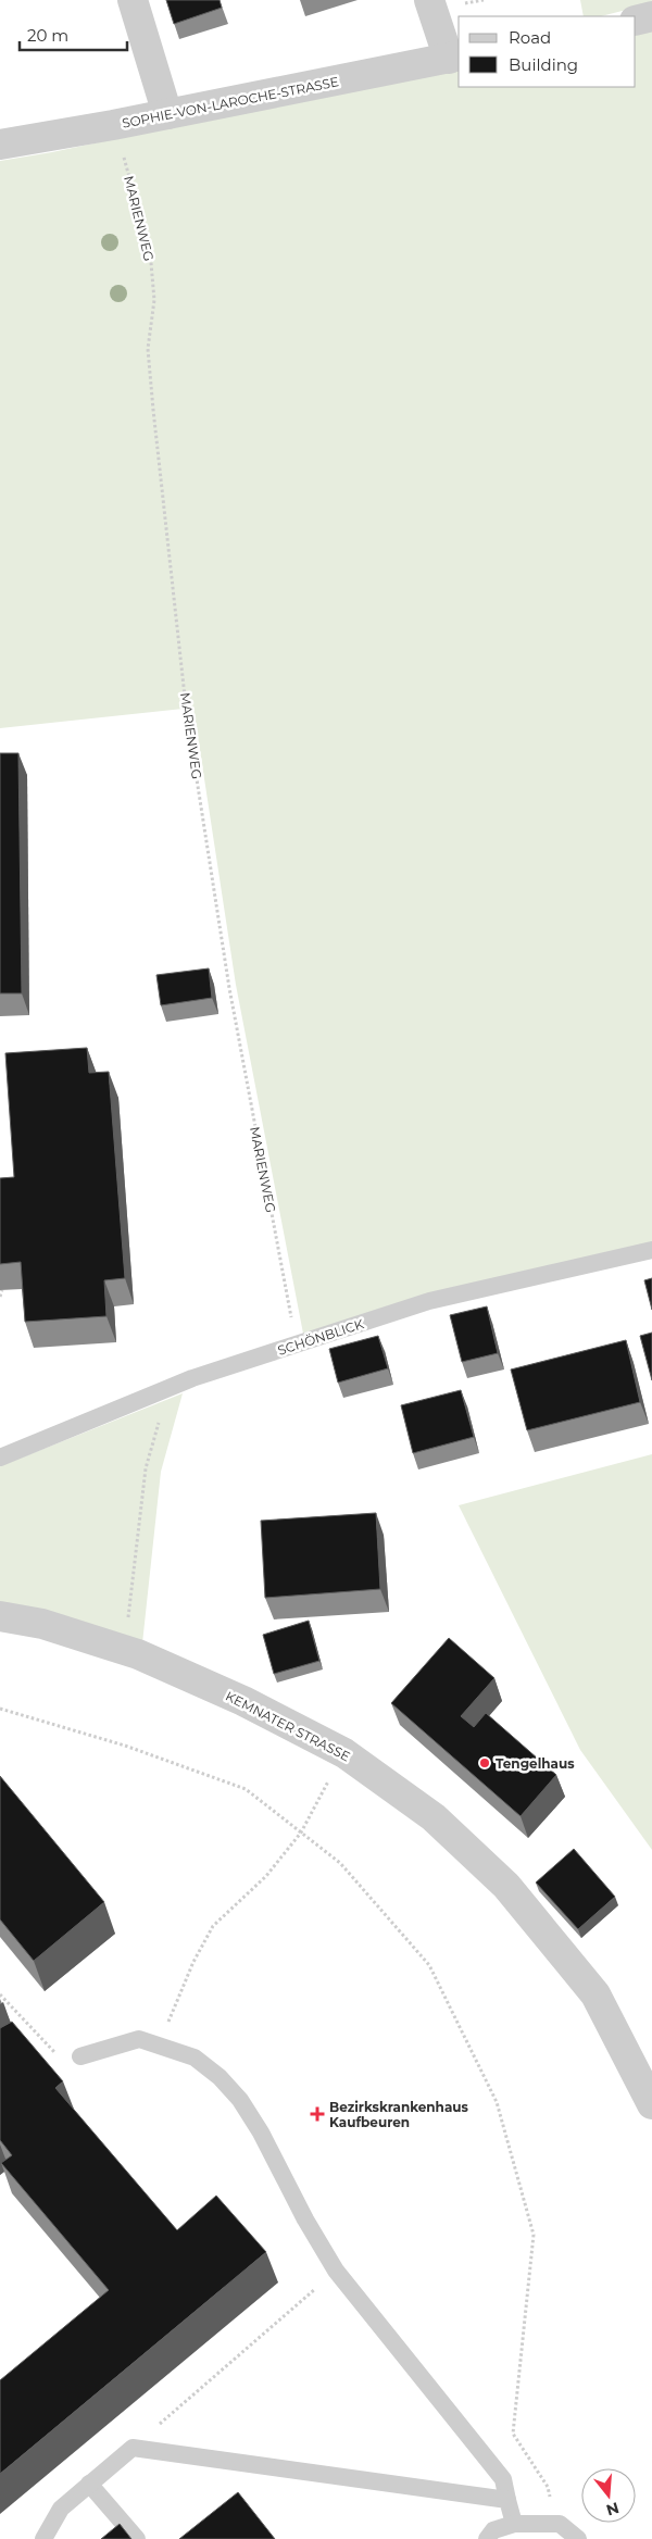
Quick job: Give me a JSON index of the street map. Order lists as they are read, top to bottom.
{
  "streets": {
    "street": ["SOPHIE-VON-LAROCHE-STRASSE", "KEMNATER STRASSE"],
    "lane": ["SCHÖNBLICK"],
    "path": ["MARIENWEG"]
  },
  "crossings": [
    ["SOPHIE-VON-LAROCHE-STRASSE", "MARIENWEG"],
    ["MARIENWEG", "SCHÖNBLICK"]
  ],
  "places": {
    "other": ["Tengelhaus"],
    "health": ["Bezirkskrankenhaus Kaufbeuren"]
  },
  "legend": ["Road", "Building"],
  "scale_bar": "20 m",
  "north": "bottom"
}
